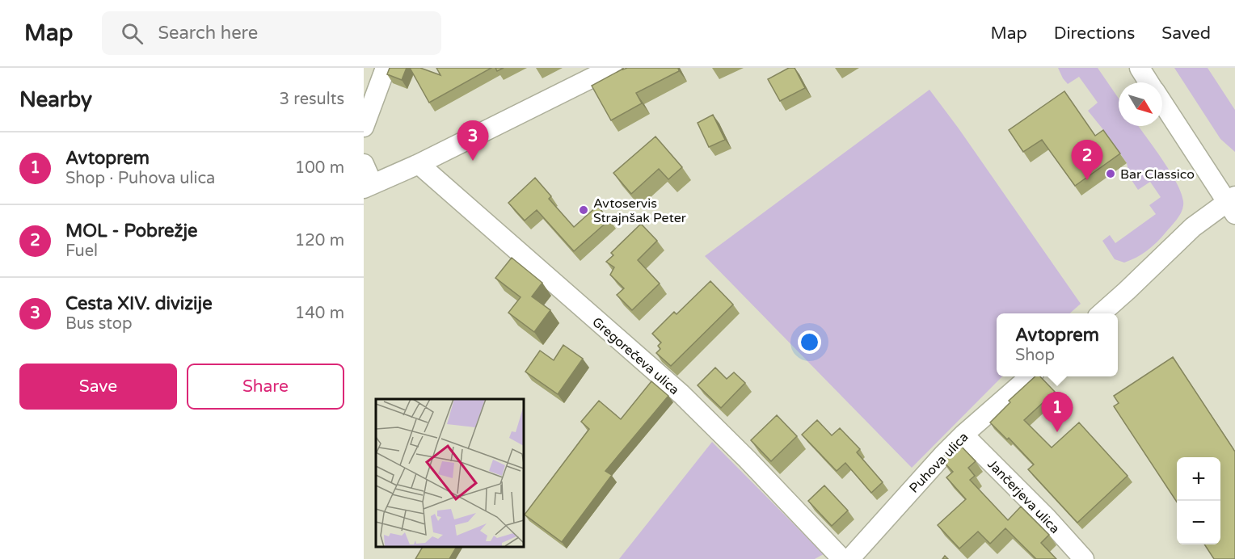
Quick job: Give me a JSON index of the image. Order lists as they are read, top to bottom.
{
  "streets": {
    "street": ["Gregorečeva ulica", "Puhova ulica", "Jančerjeva ulica"]
  },
  "crossings": [
    ["Puhova ulica", "Jančerjeva ulica"]
  ],
  "places": ["Bar Classico", "Avtoservis Strajnšak Peter"],
  "north": "bottom right",
  "page": {
    "header": "Map",
    "search": "Search here",
    "nav": ["Map", "Directions", "Saved"],
    "heading": ["Nearby", "3 results"],
    "pins": ["3", "2", "1"],
    "list": [
      {
        "mark": "1",
        "name": "Avtoprem",
        "note": "Shop · Puhova ulica",
        "value": "100 m"
      },
      {
        "mark": "2",
        "name": "MOL - Pobrežje",
        "note": "Fuel",
        "value": "120 m"
      },
      {
        "mark": "3",
        "name": "Cesta XIV. divizije",
        "note": "Bus stop",
        "value": "140 m"
      }
    ],
    "popup": ["Avtoprem", "Shop"],
    "buttons": ["Save", "Share"],
    "map_buttons": ["+", "−"]
  }
}
